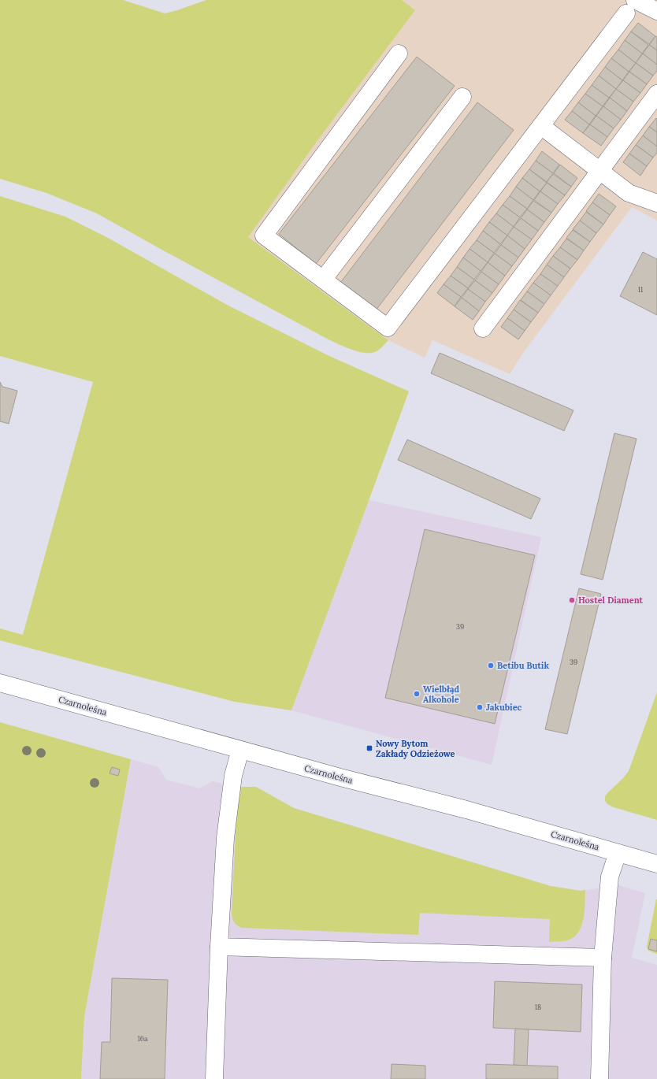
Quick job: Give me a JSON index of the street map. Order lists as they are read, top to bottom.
{
  "streets": {
    "street": ["Czarnoleśna"]
  },
  "places": {
    "other": [
      "Hostel Diament",
      "Betibu Butik",
      "Wielbłąd Alkohole",
      "Jakubiec"
    ],
    "transit": ["Nowy Bytom Zakłady Odzieżowe"]
  },
  "house_numbers": [
    "11",
    "39",
    "39",
    "18",
    "16a"
  ]
}
